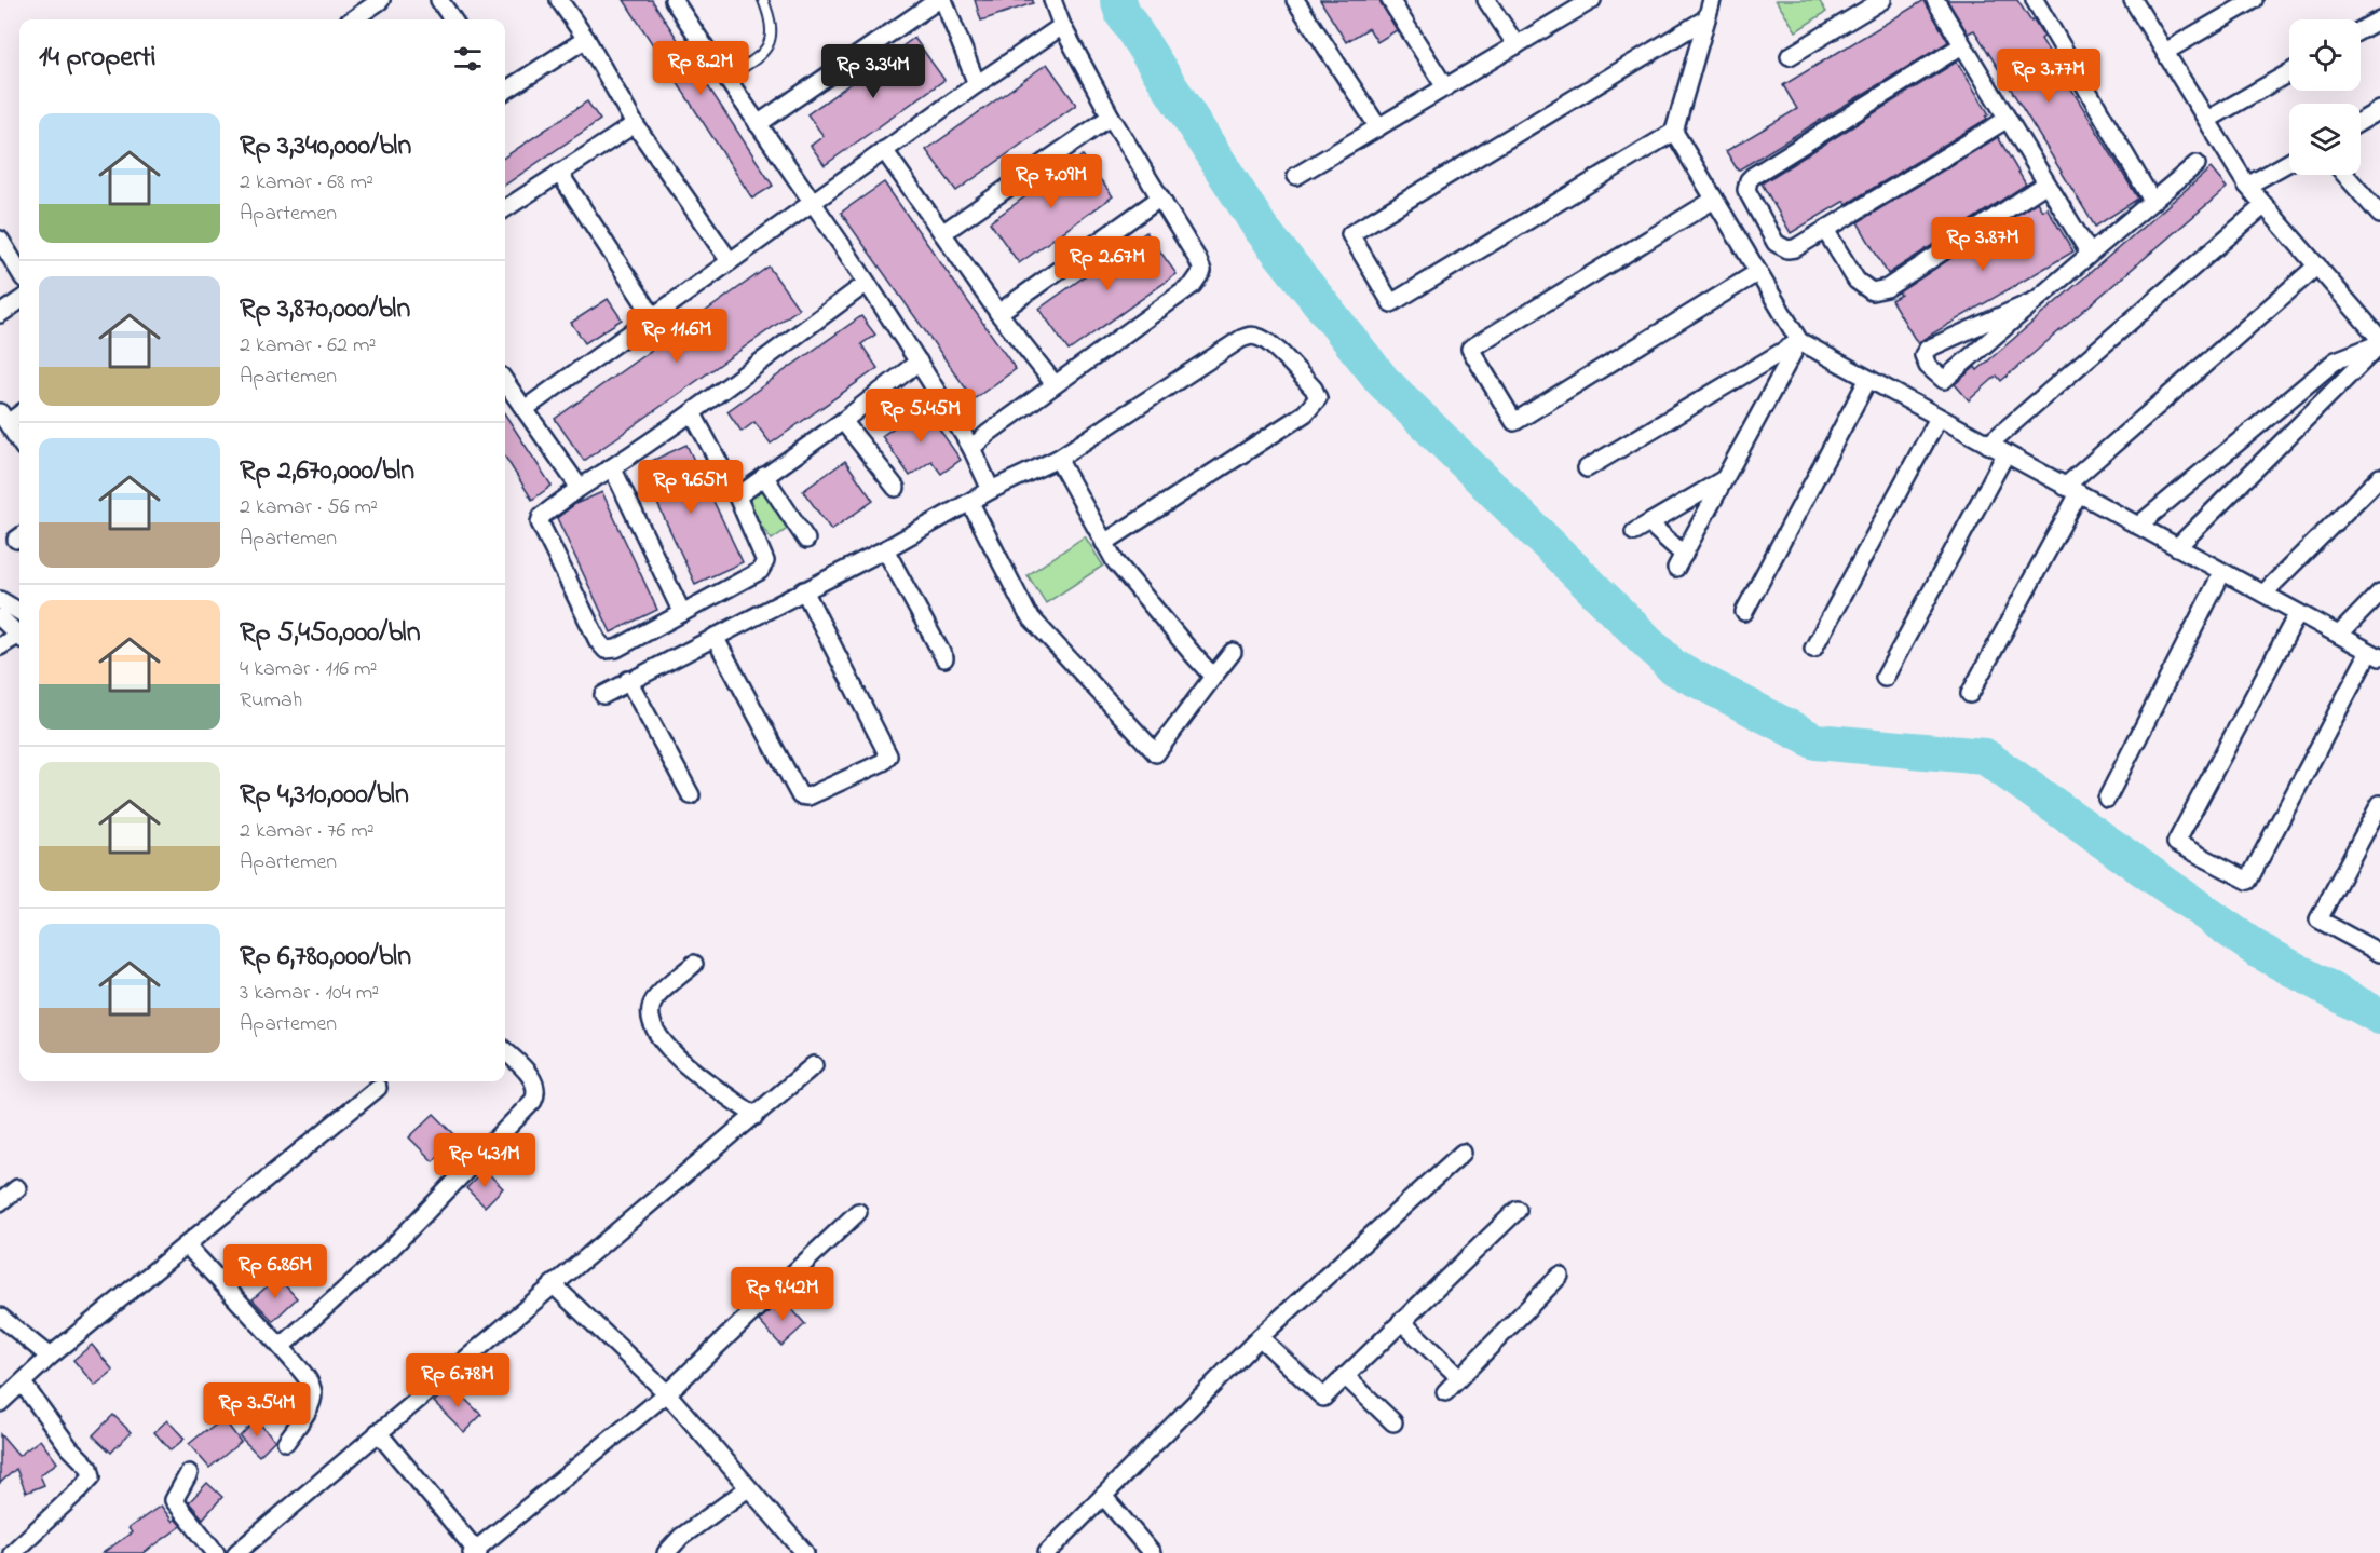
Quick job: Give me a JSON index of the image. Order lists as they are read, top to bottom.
{
  "page": {
    "heading": "14 properti",
    "price": [
      "Rp 8.2M",
      "Rp 3.34M",
      "Rp 3.77M",
      "Rp 7.09M",
      "Rp 3.87M",
      "Rp 2.67M",
      "Rp 11.6M",
      "Rp 5.45M",
      "Rp 9.65M",
      "Rp 4.31M",
      "Rp 6.86M",
      "Rp 9.42M",
      "Rp 6.78M",
      "Rp 3.54M"
    ],
    "list": [
      {
        "name": "Rp 3,340,000/bln",
        "note": "2 kamar · 68 m² · Apartemen"
      },
      {
        "name": "Rp 3,870,000/bln",
        "note": "2 kamar · 62 m² · Apartemen"
      },
      {
        "name": "Rp 2,670,000/bln",
        "note": "2 kamar · 56 m² · Apartemen"
      },
      {
        "name": "Rp 5,450,000/bln",
        "note": "4 kamar · 116 m² · Rumah"
      },
      {
        "name": "Rp 4,310,000/bln",
        "note": "2 kamar · 76 m² · Apartemen"
      },
      {
        "name": "Rp 6,780,000/bln",
        "note": "3 kamar · 104 m² · Apartemen"
      }
    ]
  }
}
